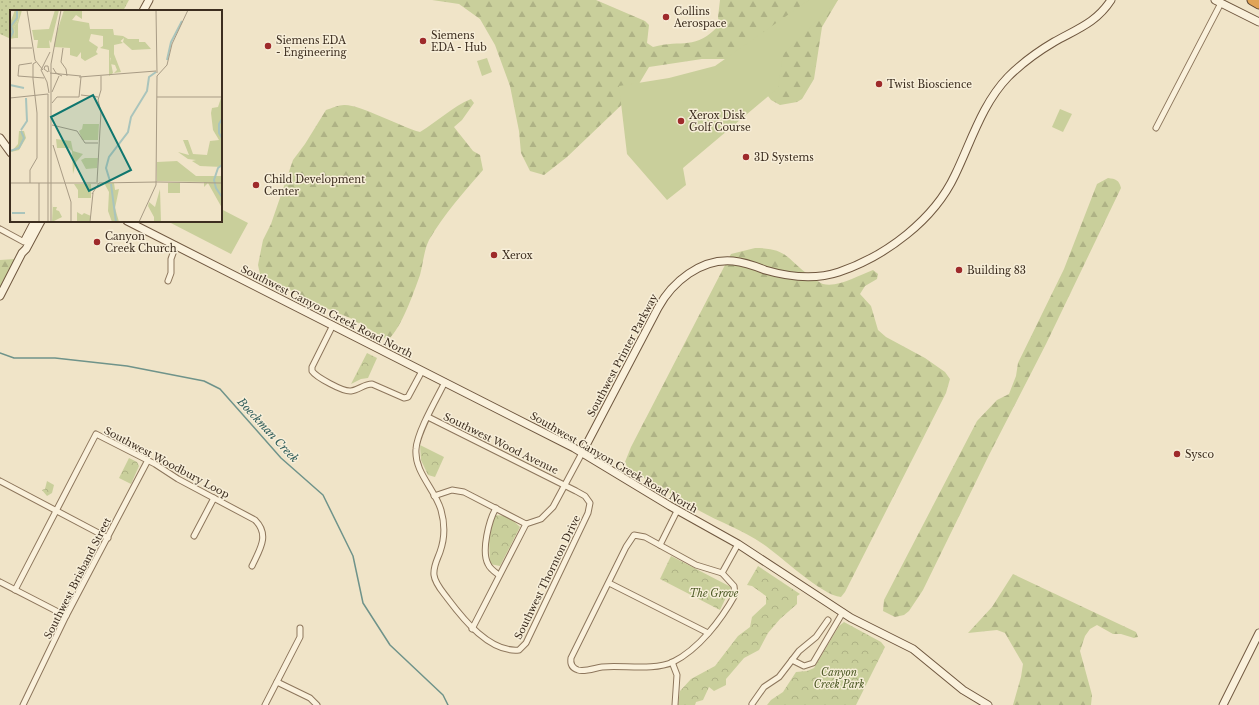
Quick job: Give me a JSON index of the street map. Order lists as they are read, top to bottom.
{
  "streets": {
    "main road": ["Southwest Canyon Creek Road North", "Southwest Printer Parkway"],
    "street": [
      "Southwest Wood Avenue",
      "Southwest Woodbury Loop",
      "Southwest Thornton Drive",
      "Southwest Brisband Street"
    ]
  },
  "crossings": [
    ["Southwest Canyon Creek Road North", "Southwest Printer Parkway"],
    ["Southwest Canyon Creek Road North", "Southwest Thornton Drive"],
    ["Southwest Wood Avenue", "Southwest Thornton Drive"],
    ["Southwest Woodbury Loop", "Southwest Brisband Street"]
  ],
  "water": ["Boeckman Creek"],
  "parks": ["The Grove", "Canyon Creek Park"],
  "places": [
    "Collins Aerospace",
    "Siemens EDA - Hub",
    "Siemens EDA - Engineering",
    "Twist Bioscience",
    "Xerox Disk Golf Course",
    "3D Systems",
    "Child Development Center",
    "Canyon Creek Church",
    "Xerox",
    "Building 83",
    "Sysco"
  ]
}
